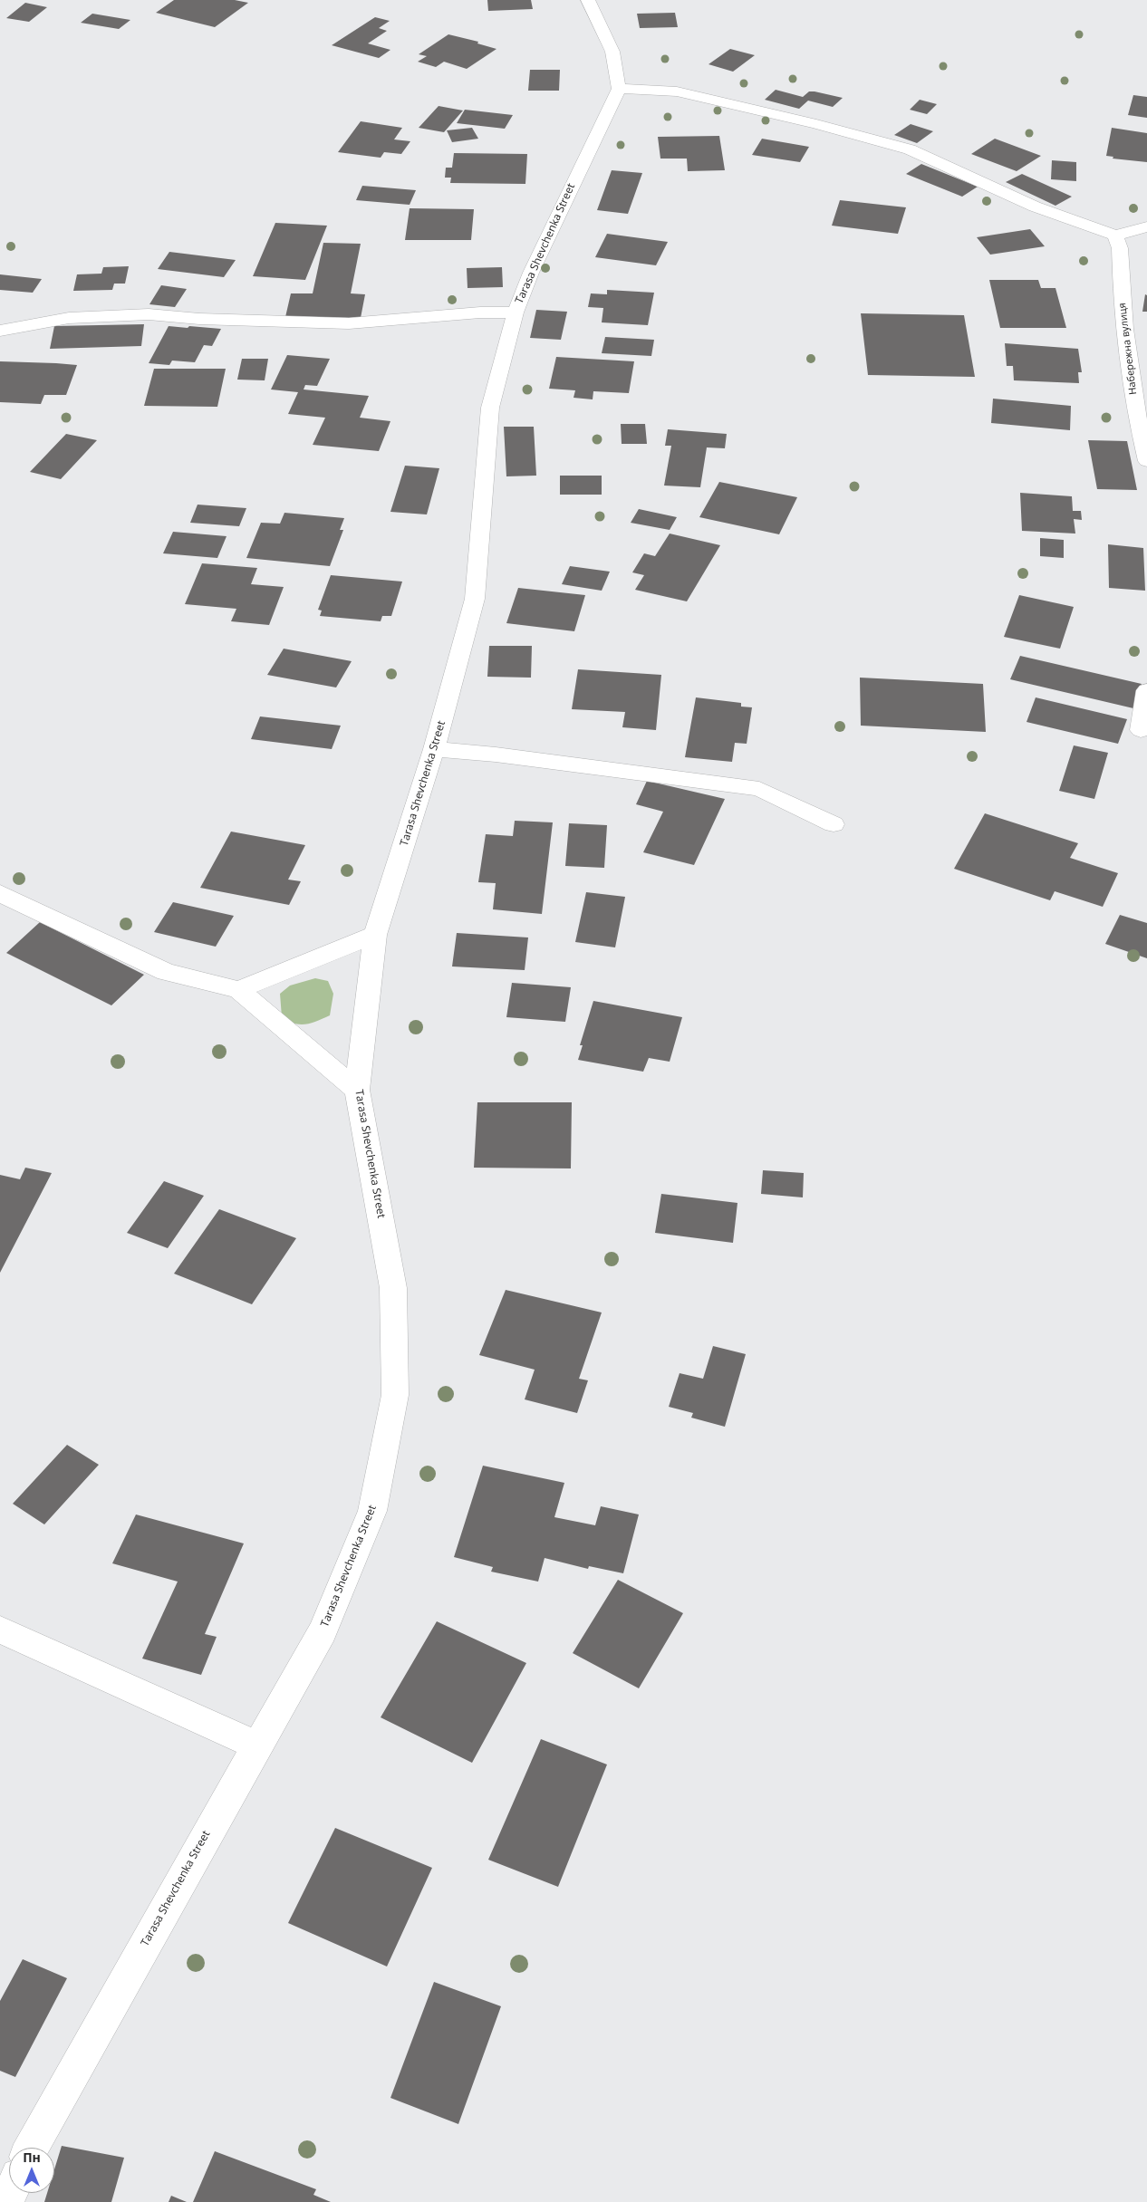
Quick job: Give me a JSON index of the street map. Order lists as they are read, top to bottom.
{
  "streets": {
    "street": ["Tarasa Shevchenka Street", "Набережна вулиця"]
  },
  "north": "top"
}
